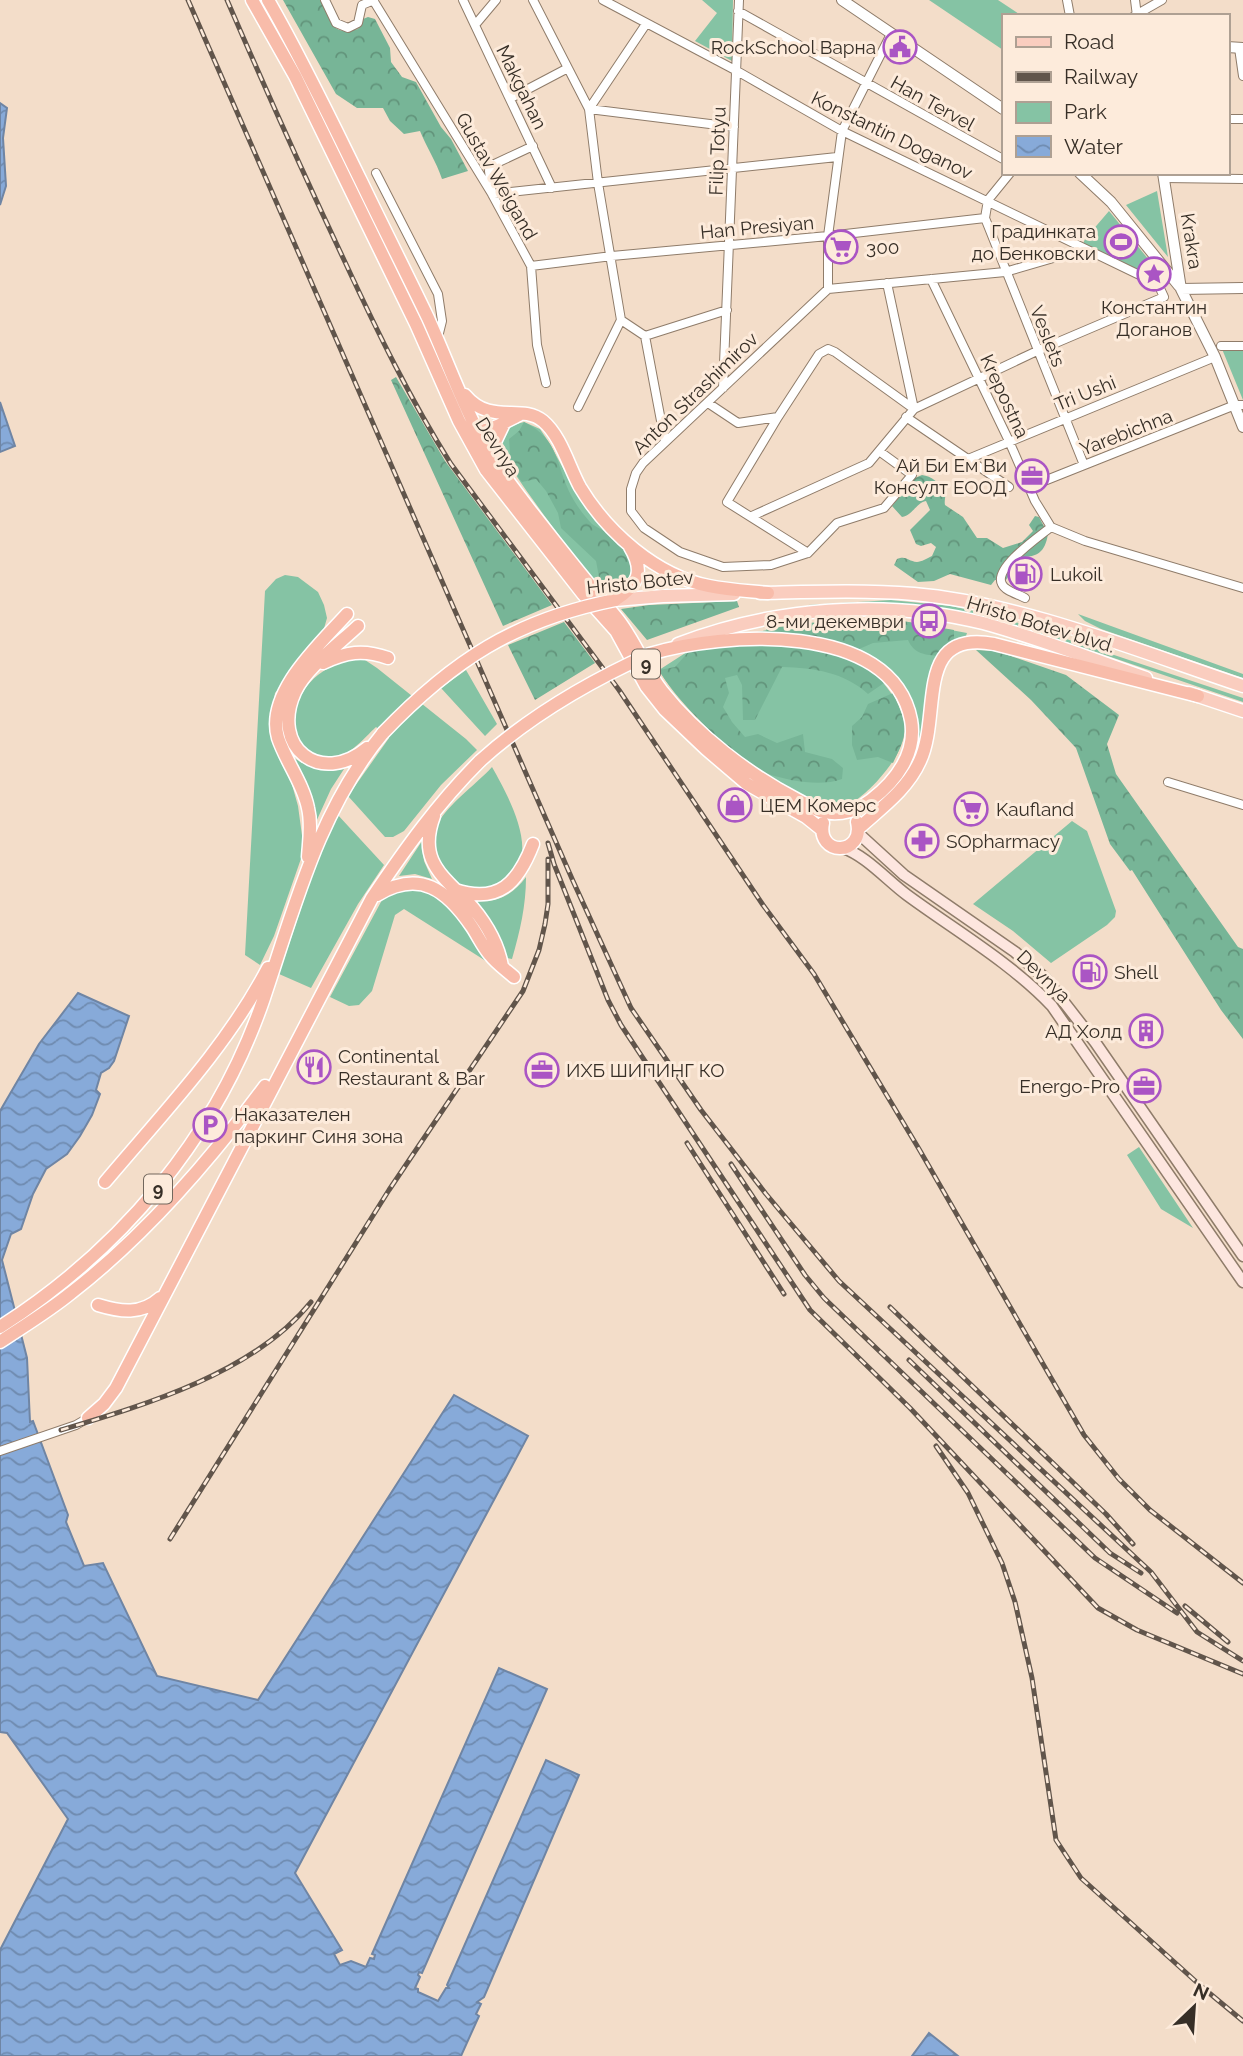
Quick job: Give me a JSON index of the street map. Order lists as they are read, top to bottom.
{
  "streets": {
    "highway": [
      "Devnya",
      "Hristo Botev",
      "Hristo Botev blvd.",
      "9"
    ],
    "street": [
      "Makgahan",
      "Han Tervel",
      "Konstantin Doganov",
      "Filip Totyu",
      "Gustav Weigand",
      "Han Presiyan",
      "Krakra",
      "Veslets",
      "Anton Strashimirov",
      "Tri Ushi",
      "Krepostna",
      "Yarebichna"
    ]
  },
  "crossings": [
    ["Han Tervel", "Filip Totyu"],
    ["Konstantin Doganov", "Filip Totyu"],
    ["Konstantin Doganov", "Veslets"],
    ["Filip Totyu", "Han Presiyan"],
    ["Filip Totyu", "Anton Strashimirov"],
    ["Gustav Weigand", "Han Presiyan"],
    ["Han Presiyan", "Veslets"],
    ["Krakra", "Tri Ushi"],
    ["Krakra", "Yarebichna"],
    ["Veslets", "Tri Ushi"],
    ["Veslets", "Yarebichna"],
    ["Tri Ushi", "Krepostna"],
    ["Krepostna", "Yarebichna"],
    ["Devnya", "9"],
    ["Hristo Botev", "9"],
    ["Hristo Botev blvd.", "9"]
  ],
  "places": {
    "public building": ["RockSchool Варна"],
    "sports": ["Градинката до Бенковски"],
    "supermarket": ["300", "Kaufland"],
    "place": ["Константин Доганов"],
    "office": ["Ай Би Ем Ви Консулт ЕООД", "ИХБ ШИПИНГ КО", "Energo-Pro"],
    "fuel station": ["Lukoil", "Shell"],
    "bus stop": ["8-ми декември"],
    "shop": ["ЦЕМ Комерс"],
    "pharmacy": ["SOpharmacy"],
    "building": ["АД Холд"],
    "restaurant": ["Continental Restaurant & Bar"],
    "parking": ["Наказателен паркинг Синя зона"]
  },
  "legend": [
    "Road",
    "Railway",
    "Park",
    "Water"
  ],
  "north": "top right"
}
